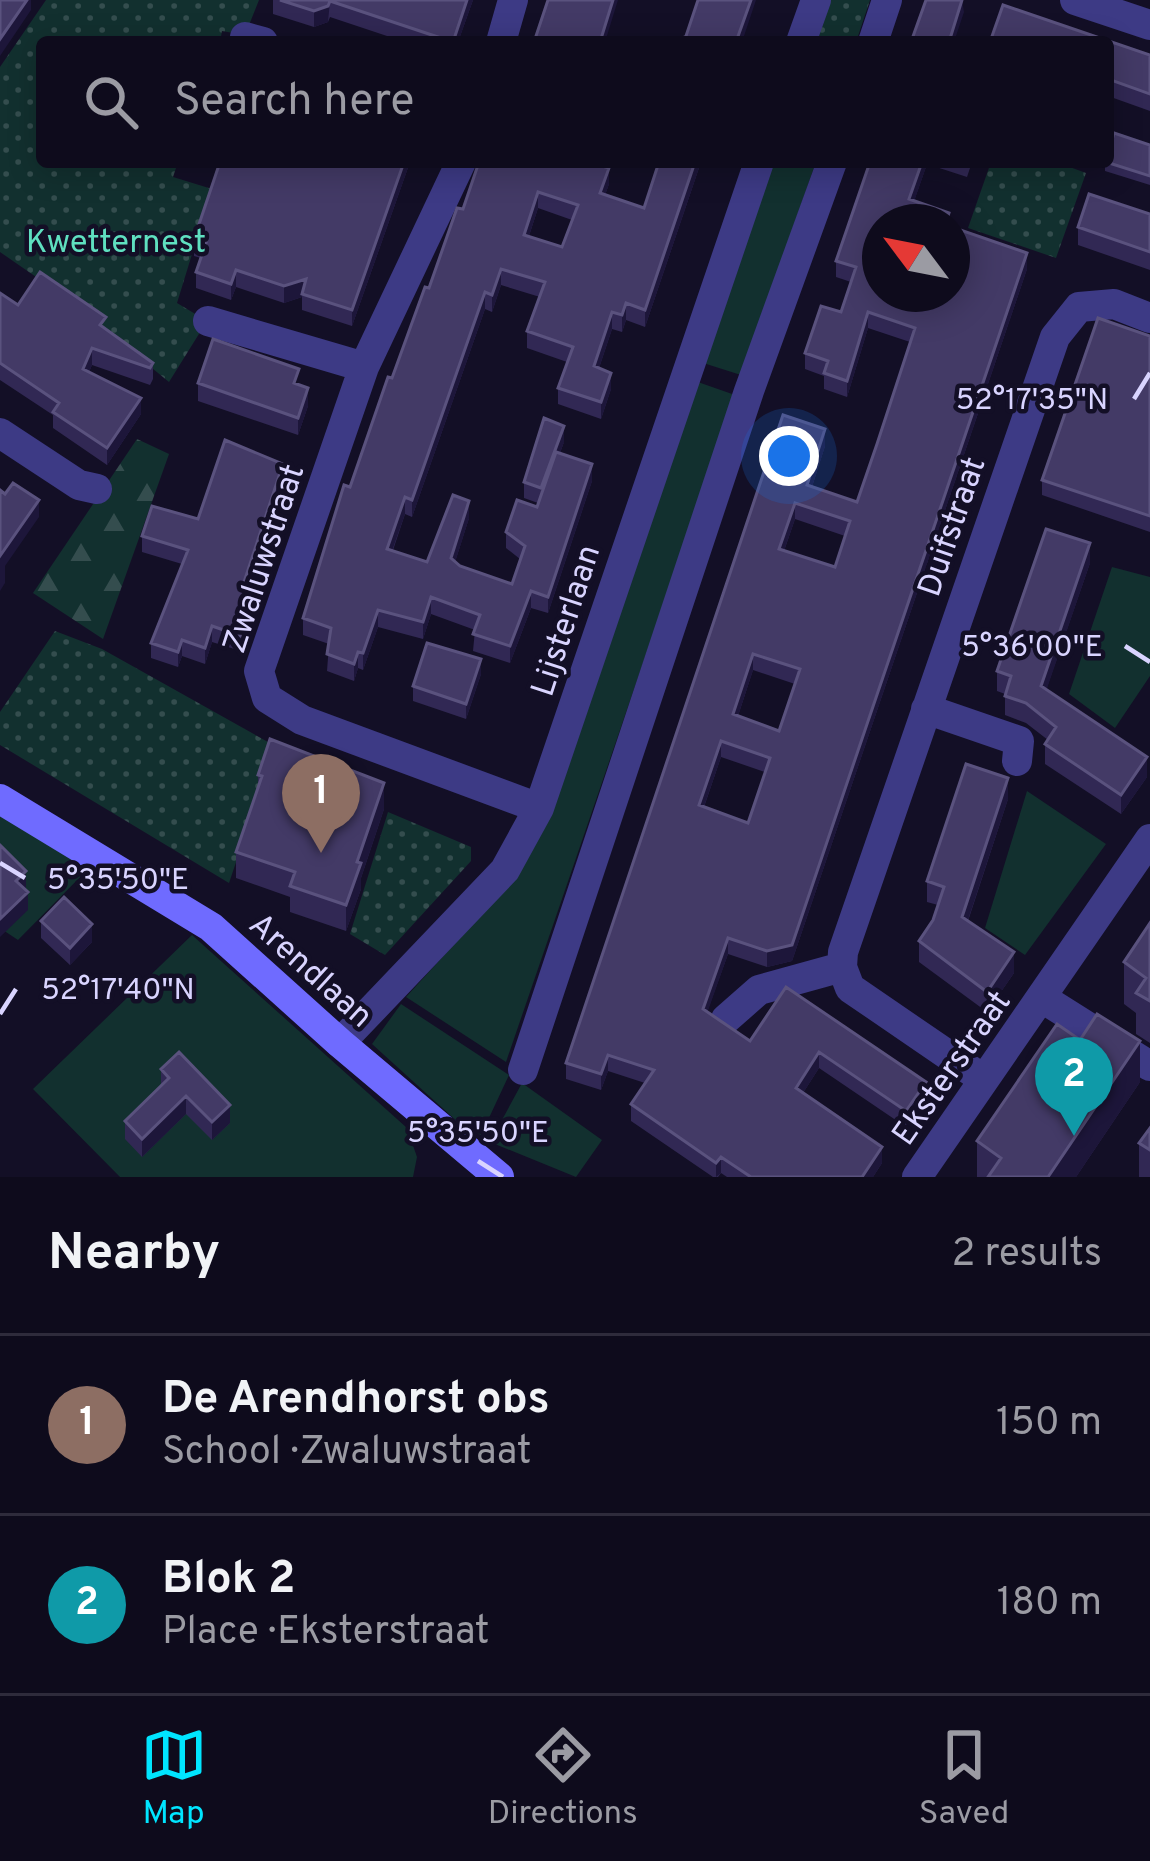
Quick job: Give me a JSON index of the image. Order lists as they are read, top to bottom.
{
  "streets": {
    "street": [
      "Duifstraat",
      "Zwaluwstraat",
      "Lijsterlaan",
      "Arendlaan",
      "Eksterstraat"
    ]
  },
  "crossings": [
    ["Zwaluwstraat", "Lijsterlaan"],
    ["Lijsterlaan", "Arendlaan"]
  ],
  "parks": ["Kwetternest"],
  "north": "top left",
  "page": {
    "search": "Search here",
    "pins": ["1", "2"],
    "heading": ["Nearby", "2 results"],
    "list": [
      {
        "mark": "1",
        "name": "De Arendhorst obs",
        "note": "School · Zwaluwstraat",
        "value": "150 m"
      },
      {
        "mark": "2",
        "name": "Blok 2",
        "note": "Place · Eksterstraat",
        "value": "180 m"
      }
    ],
    "nav": ["Map", "Directions", "Saved"]
  },
  "coordinates": [
    "52°17'35\"N",
    "5°36'00\"E",
    "5°35'50\"E",
    "52°17'40\"N"
  ]
}
